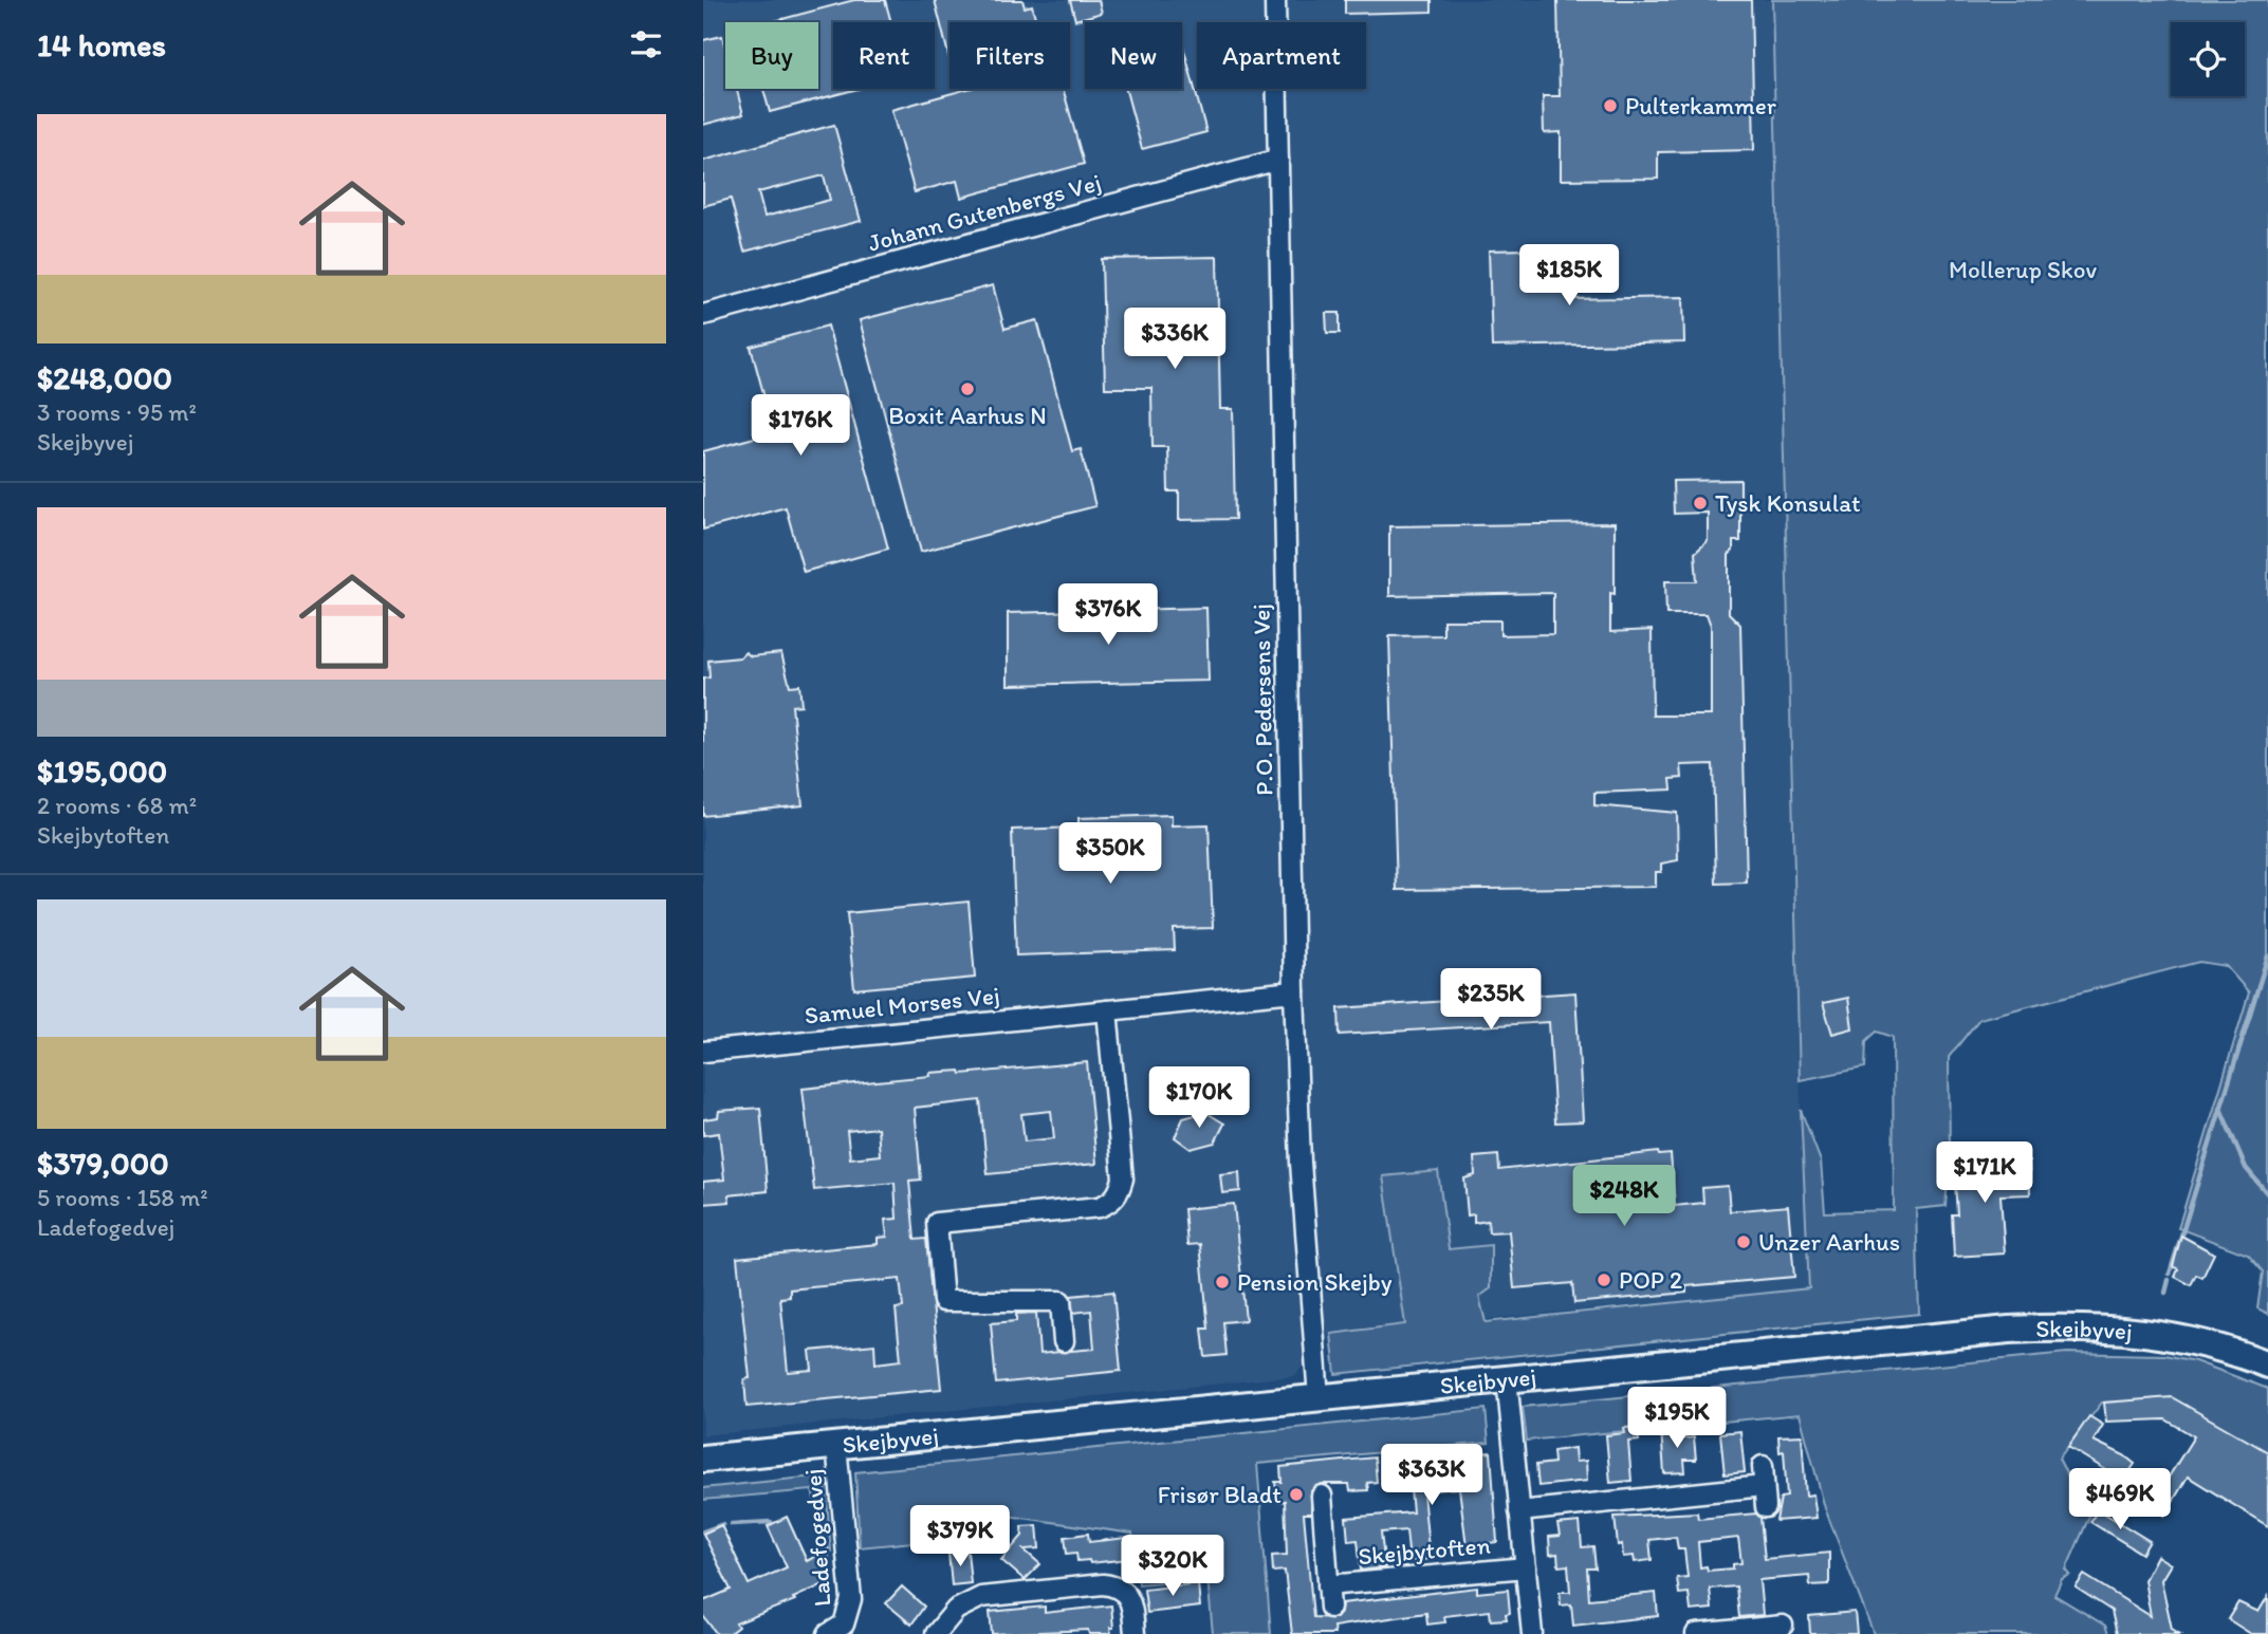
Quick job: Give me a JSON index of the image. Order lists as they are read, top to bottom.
{
  "streets": {
    "street": [
      "Johann Gutenbergs Vej",
      "P.O. Pedersens Vej",
      "Samuel Morses Vej",
      "Skejbyvej",
      "Ladefogedvej",
      "Skejbytoften"
    ]
  },
  "crossings": [
    ["Johann Gutenbergs Vej", "P.O. Pedersens Vej"],
    ["P.O. Pedersens Vej", "Samuel Morses Vej"],
    ["P.O. Pedersens Vej", "Skejbyvej"],
    ["Skejbyvej", "Ladefogedvej"],
    ["Skejbyvej", "Skejbytoften"]
  ],
  "parks": ["Mollerup Skov"],
  "places": [
    "Pulterkammer",
    "Boxit Aarhus N",
    "Tysk Konsulat",
    "Unzer Aarhus",
    "POP 2",
    "Pension Skejby",
    "Frisør Bladt"
  ],
  "page": {
    "heading": "14 homes",
    "chip": [
      "Buy",
      "Rent",
      "Filters",
      "New",
      "Apartment"
    ],
    "list": [
      {
        "name": "$248,000",
        "note": "3 rooms · 95 m² · Skejbyvej"
      },
      {
        "name": "$195,000",
        "note": "2 rooms · 68 m² · Skejbytoften"
      },
      {
        "name": "$379,000",
        "note": "5 rooms · 158 m² · Ladefogedvej"
      }
    ],
    "price": [
      "$185K",
      "$336K",
      "$176K",
      "$376K",
      "$350K",
      "$235K",
      "$170K",
      "$171K",
      "$248K",
      "$195K",
      "$363K",
      "$469K",
      "$379K",
      "$320K"
    ]
  }
}
